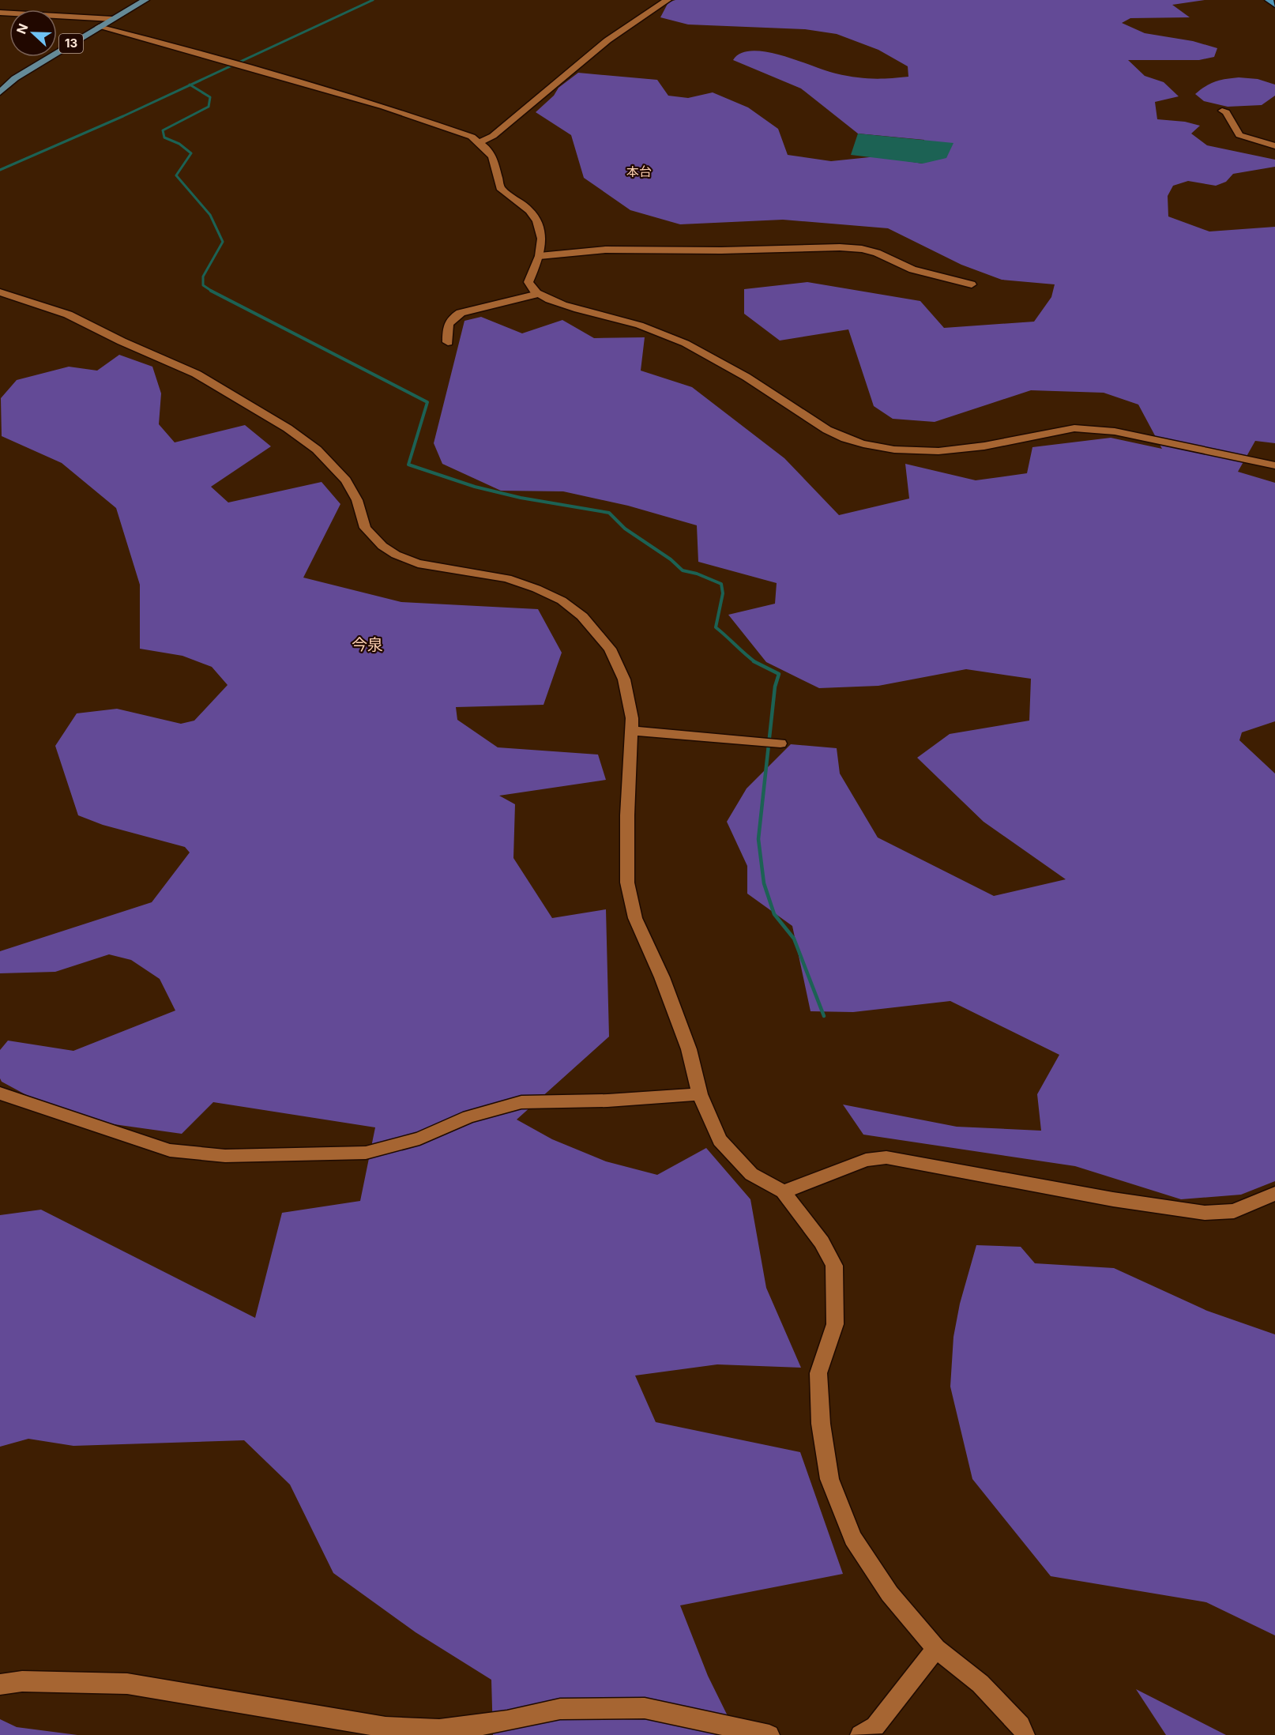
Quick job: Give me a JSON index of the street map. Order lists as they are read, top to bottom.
{
  "streets": {
    "main road": ["13"]
  },
  "districts": ["本台", "今泉"],
  "north": "left"
}
